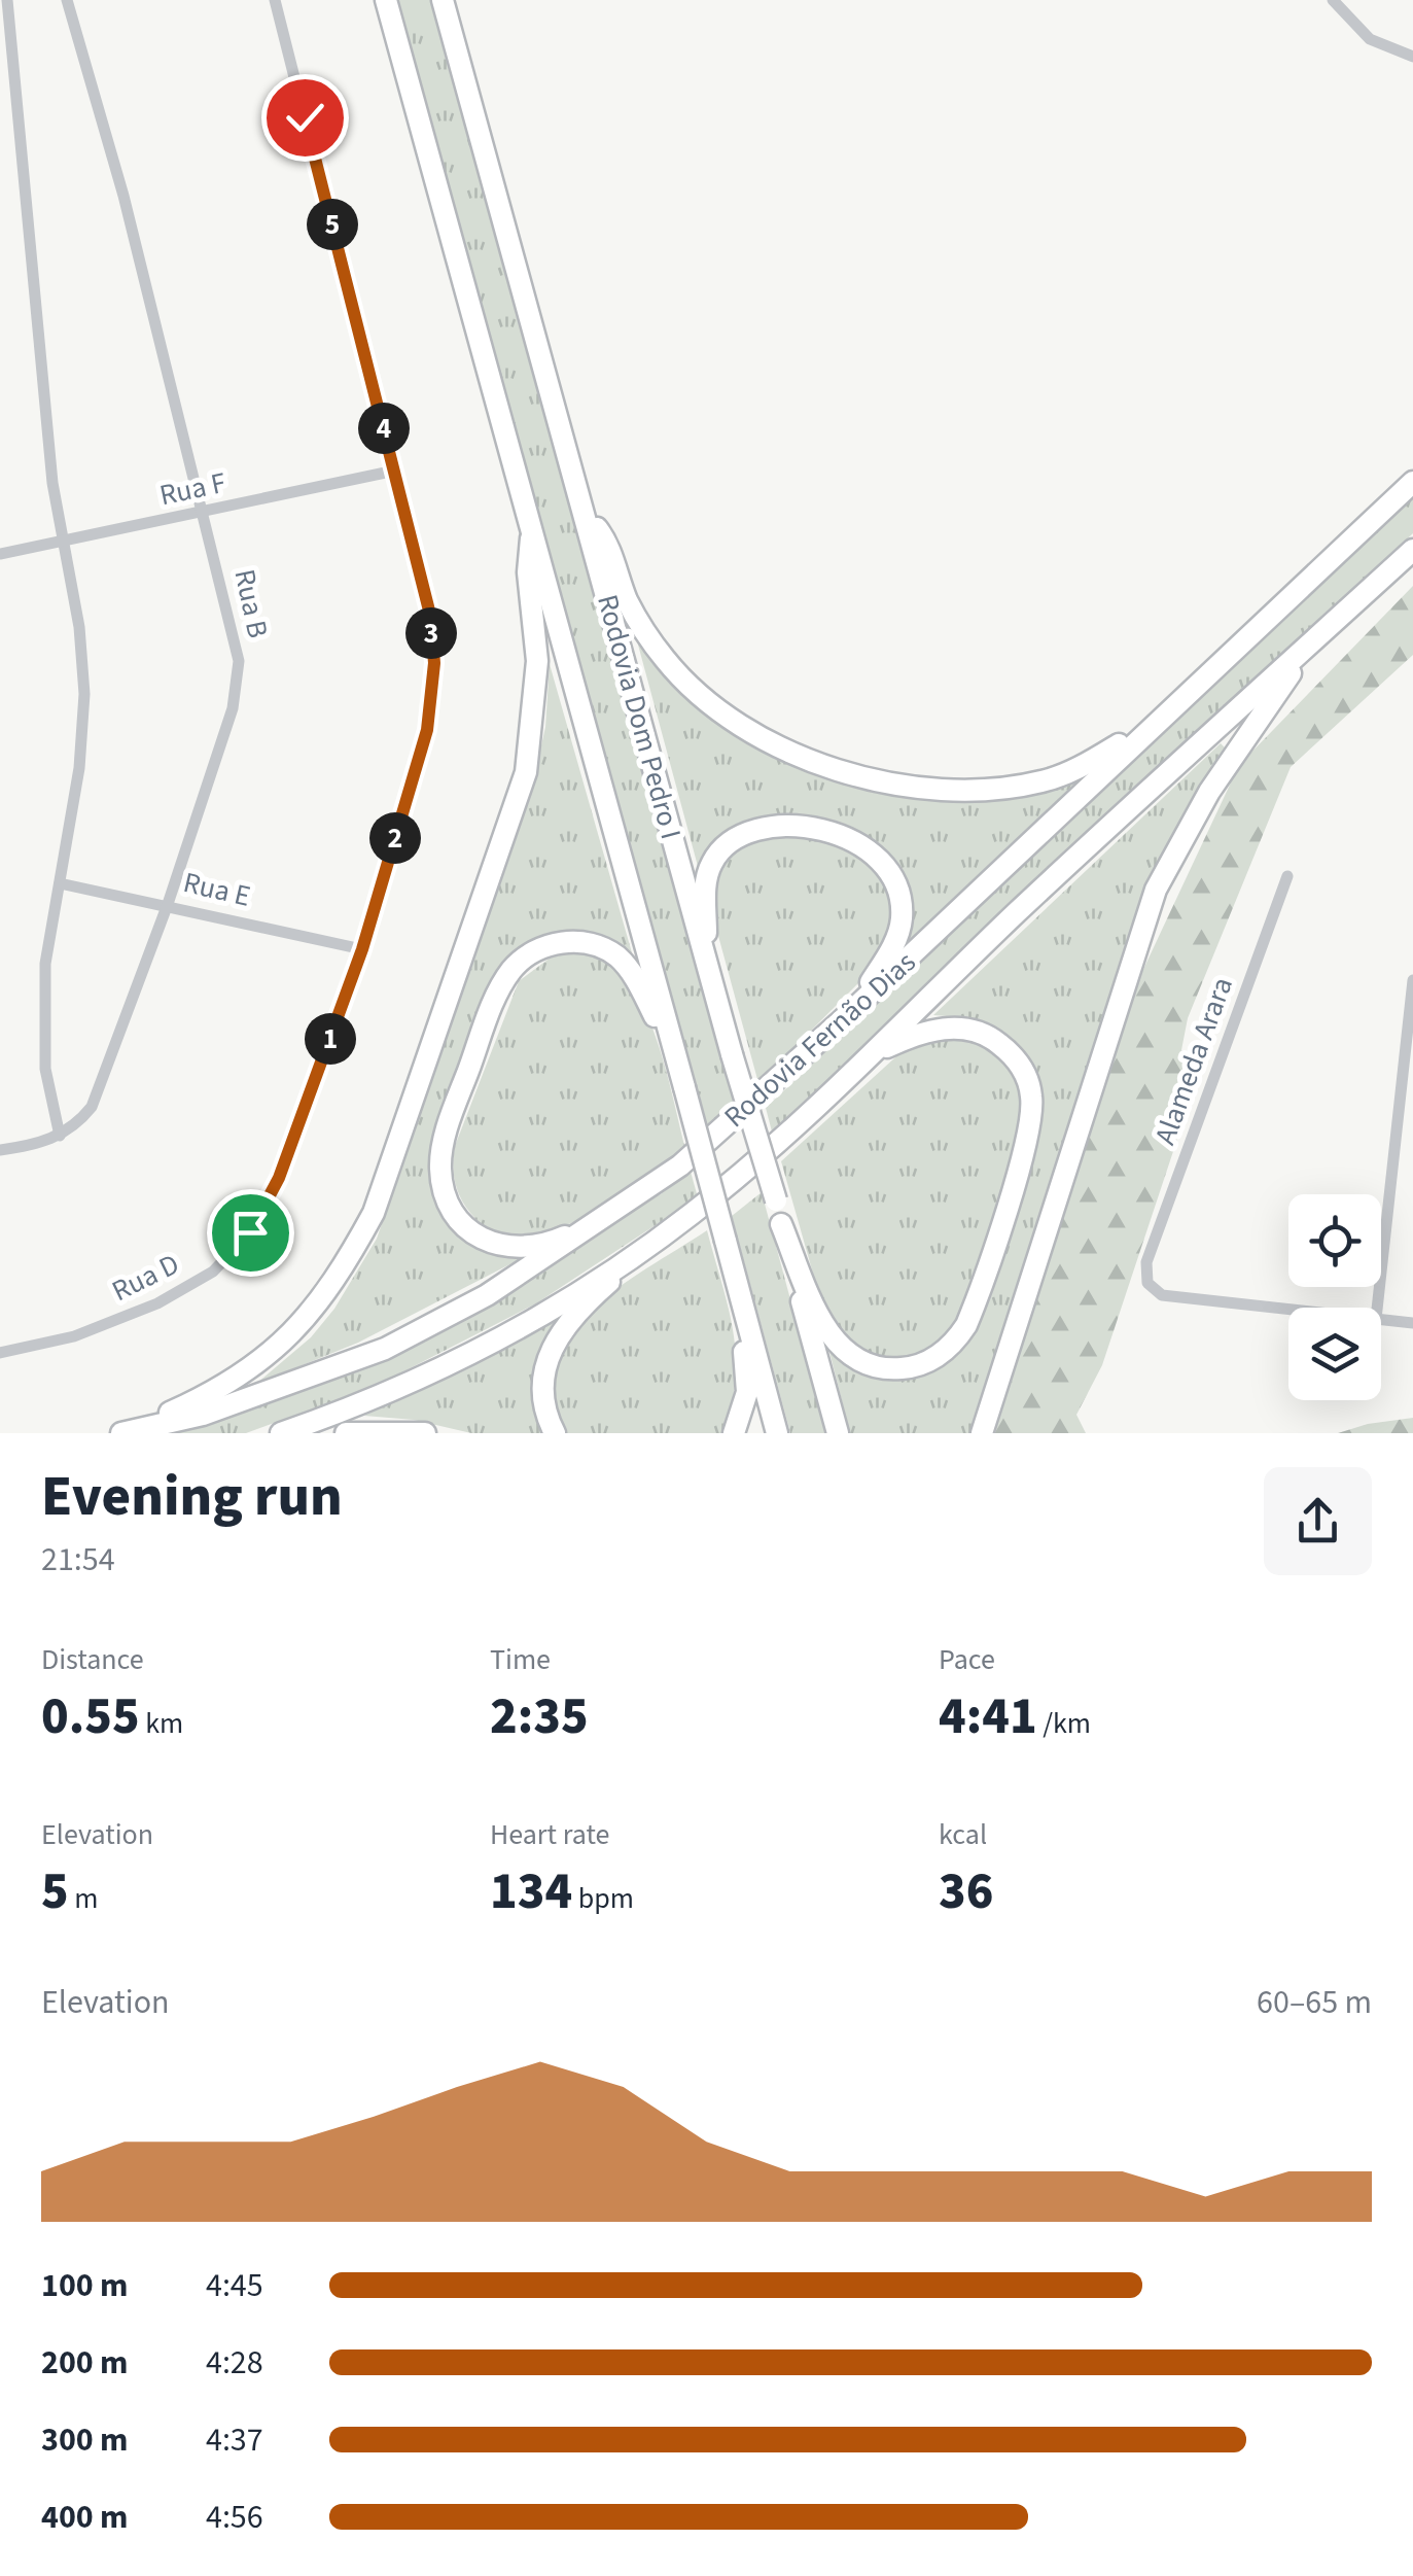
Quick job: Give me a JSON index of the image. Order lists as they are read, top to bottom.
{
  "streets": {
    "highway": ["Rodovia Dom Pedro I", "Rodovia Fernão Dias"],
    "street": [
      "Rua F",
      "Rua B",
      "Rua E",
      "Alameda Arara",
      "Rua D"
    ]
  },
  "crossings": [
    ["Rua F", "Rua B"],
    ["Rua F", "Rua D"],
    ["Rua B", "Rua E"],
    ["Rua E", "Rua D"]
  ],
  "page": {
    "pins": [
      "5",
      "4",
      "3",
      "2",
      "1"
    ],
    "heading": ["Evening run", "21:54"],
    "stats": [
      ["Distance", "0.55 km"],
      ["Time", "2:35"],
      ["Pace", "4:41 /km"],
      ["Elevation", "5 m"],
      ["Heart rate", "134 bpm"],
      ["kcal", "36"]
    ],
    "chart": ["Elevation", "60–65 m"],
    "list": [
      {
        "name": "100 m",
        "note": "4:45"
      },
      {
        "name": "200 m",
        "note": "4:28"
      },
      {
        "name": "300 m",
        "note": "4:37"
      },
      {
        "name": "400 m",
        "note": "4:56"
      }
    ]
  }
}
